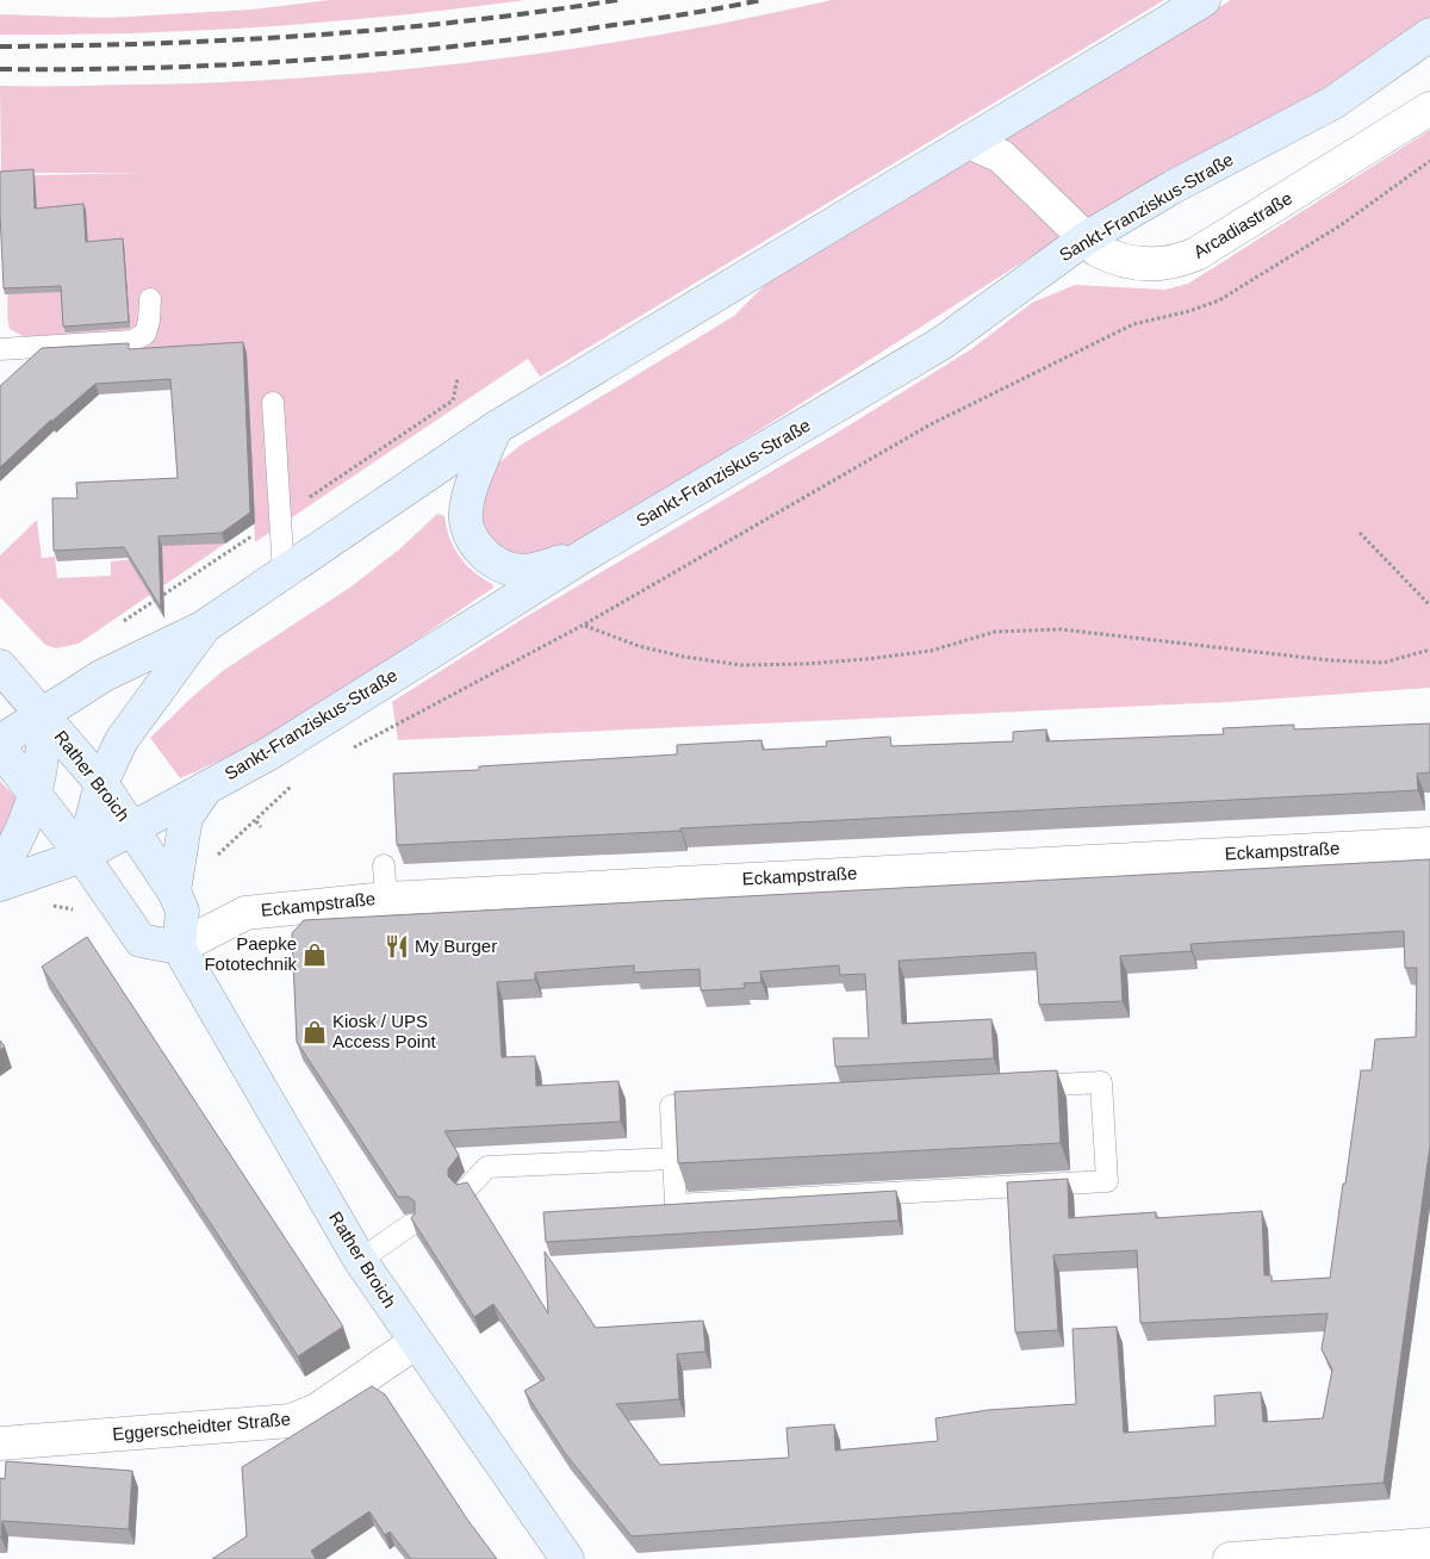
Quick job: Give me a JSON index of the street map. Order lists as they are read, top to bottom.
{
  "streets": {
    "main road": ["Sankt-Franziskus-Straße", "Rather Broich"],
    "street": ["Arcadiastraße", "Eckampstraße", "Eggerscheidter Straße"]
  },
  "crossings": [
    ["Sankt-Franziskus-Straße", "Arcadiastraße"],
    ["Sankt-Franziskus-Straße", "Rather Broich"],
    ["Rather Broich", "Eckampstraße"],
    ["Rather Broich", "Eggerscheidter Straße"]
  ],
  "places": {
    "restaurant": ["My Burger"],
    "shop": ["Paepke Fototechnik", "Kiosk / UPS Access Point"]
  }
}
